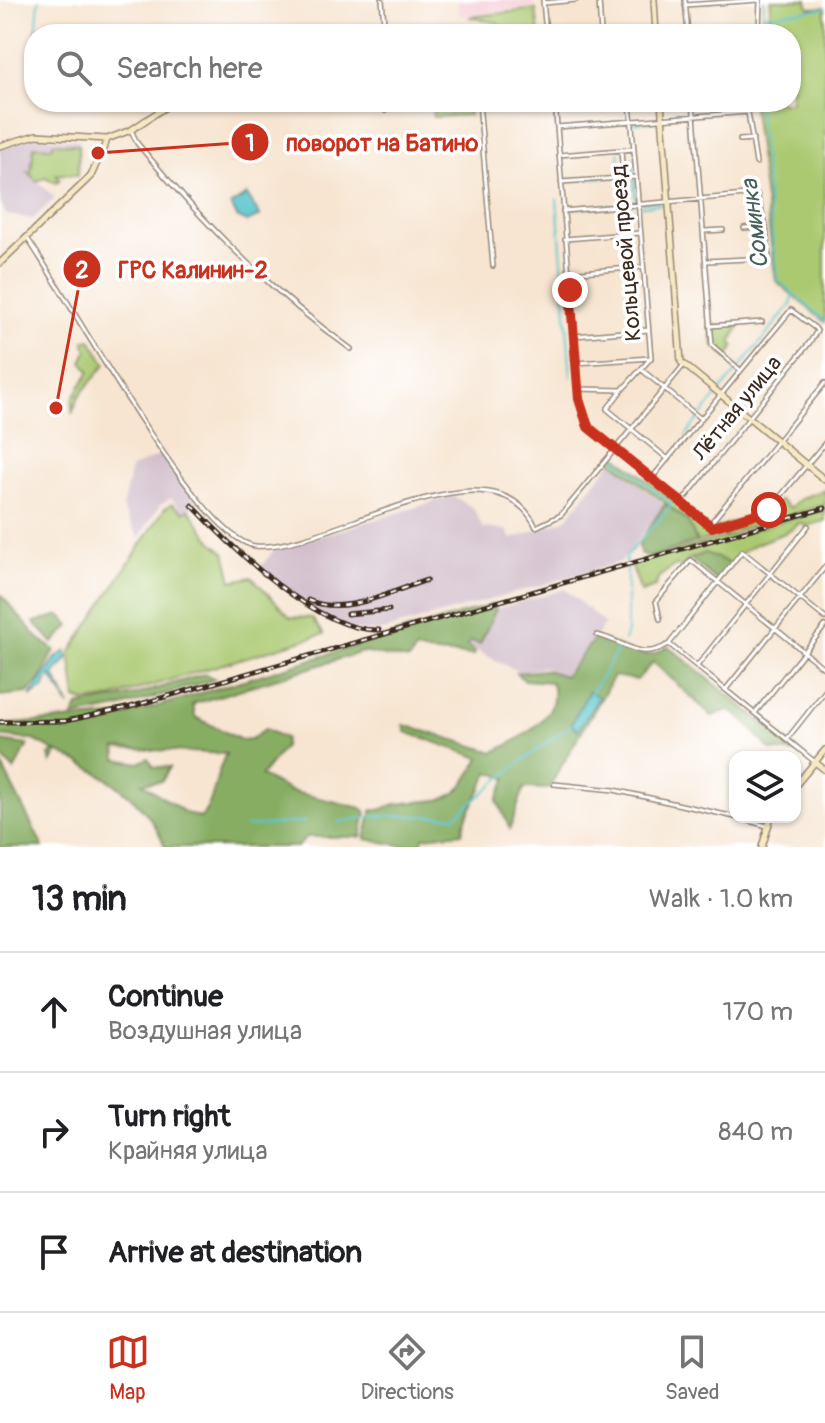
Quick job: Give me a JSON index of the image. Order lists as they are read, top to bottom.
{
  "streets": {
    "street": ["Кольцевой проезд", "Лётная улица"]
  },
  "water": ["Соминка"],
  "places": ["поворот на Батино", "ГРС Калинин-2"],
  "page": {
    "search": "Search here",
    "heading": ["13 min", "Walk · 1.0 km"],
    "list": [
      ["Continue", "Воздушная улица", "170 m"],
      ["Turn right", "Крайняя улица", "840 m"],
      "Arrive at destination"
    ],
    "nav": ["Map", "Directions", "Saved"]
  }
}
